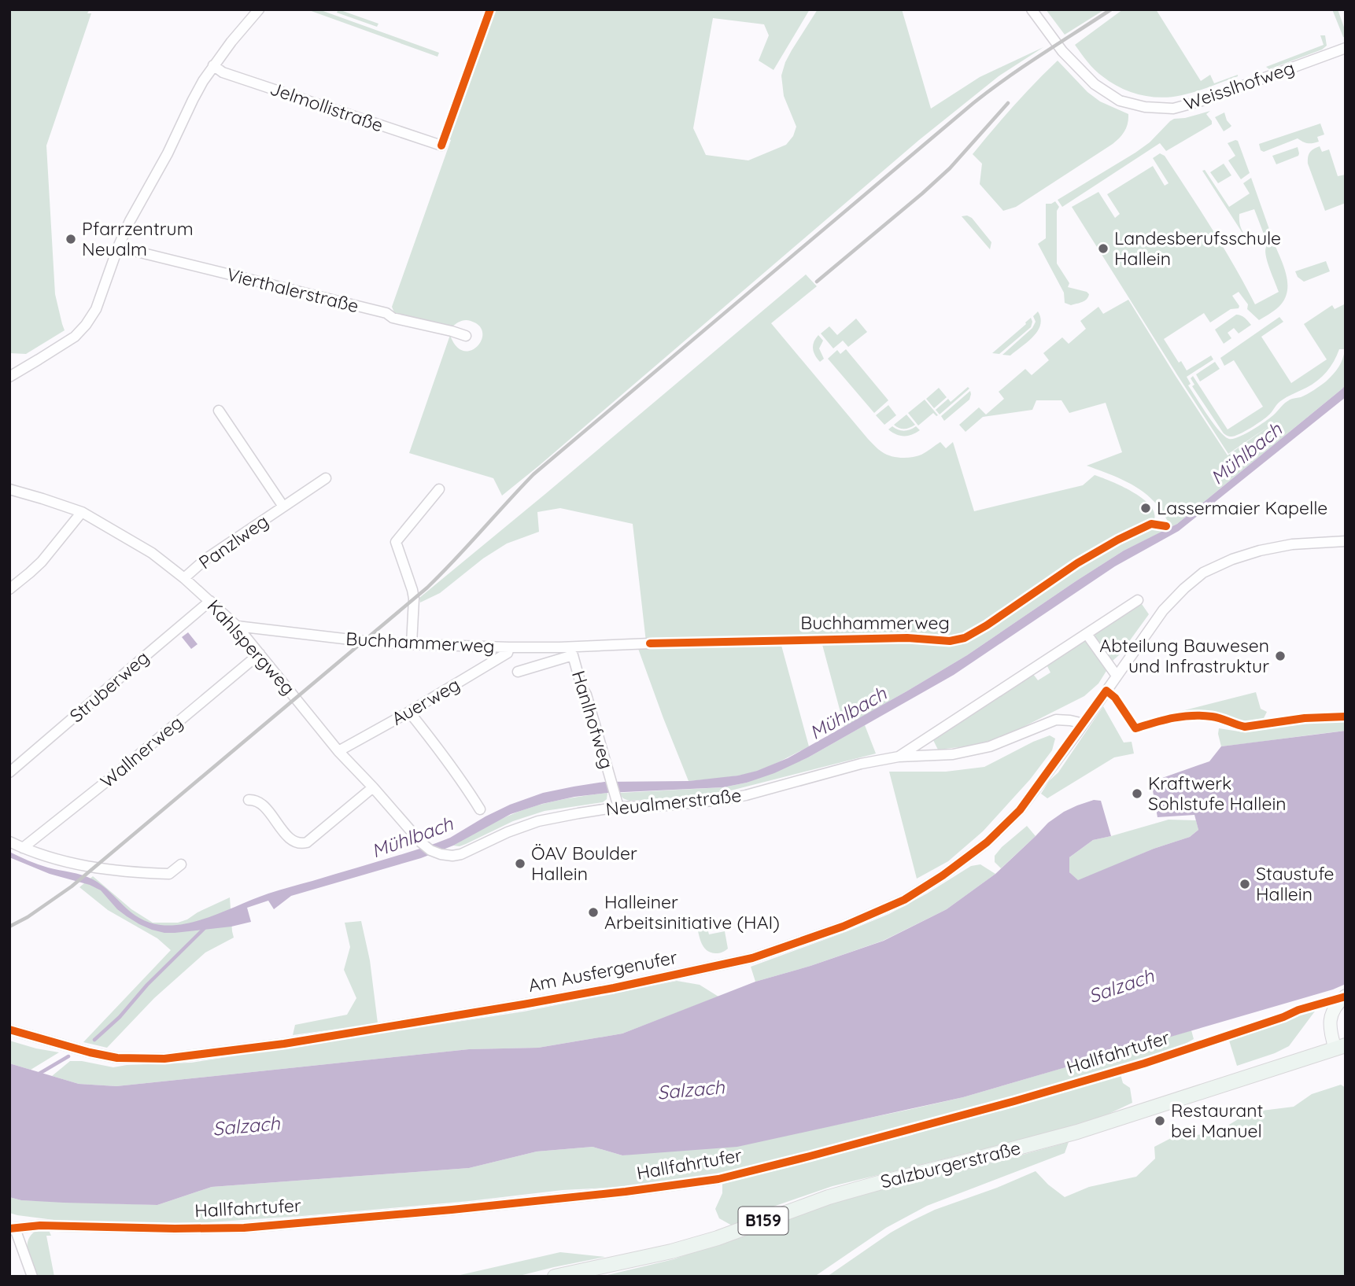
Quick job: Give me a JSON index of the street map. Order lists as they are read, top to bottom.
{
  "streets": {
    "main road": ["Salzburgerstraße", "B159"],
    "street": [
      "Weisslhofweg",
      "Jelmollistraße",
      "Vierthalerstraße",
      "Panzlweg",
      "Buchhammerweg",
      "Kahlspergweg",
      "Struberweg",
      "Auerweg",
      "Hanlhofweg",
      "Wallnerweg",
      "Neualmerstraße",
      "Am Ausfergenufer",
      "Hallfahrtufer"
    ]
  },
  "crossings": [
    ["Panzlweg", "Kahlspergweg"],
    ["Buchhammerweg", "Kahlspergweg"],
    ["Buchhammerweg", "Auerweg"],
    ["Kahlspergweg", "Struberweg"],
    ["Kahlspergweg", "Auerweg"],
    ["Kahlspergweg", "Wallnerweg"],
    ["Kahlspergweg", "Neualmerstraße"],
    ["Hanlhofweg", "Neualmerstraße"],
    ["Neualmerstraße", "Am Ausfergenufer"]
  ],
  "water": ["Mühlbach", "Salzach"],
  "places": [
    "Pfarrzentrum Neualm",
    "Landesberufsschule Hallein",
    "Lassermaier Kapelle",
    "Abteilung Bauwesen und Infrastruktur",
    "Kraftwerk Sohlstufe Hallein",
    "ÖAV Boulder Hallein",
    "Staustufe Hallein",
    "Halleiner Arbeitsinitiative (HAI)",
    "Restaurant bei Manuel"
  ]
}
